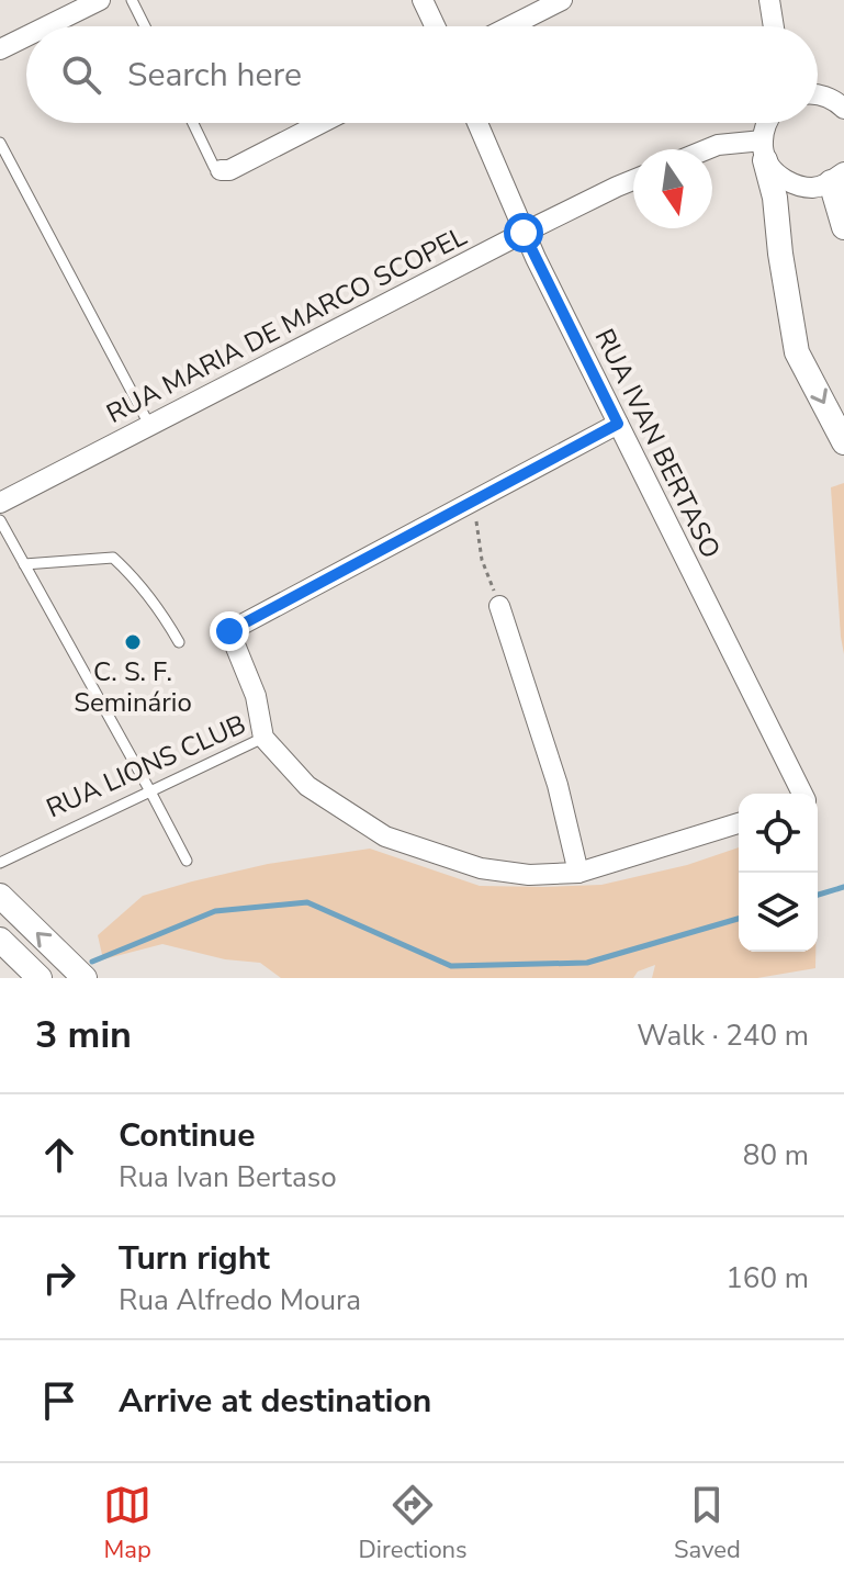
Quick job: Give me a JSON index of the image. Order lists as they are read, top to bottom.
{
  "streets": {
    "street": ["RUA MARIA DE MARCO SCOPEL", "RUA IVAN BERTASO", "RUA LIONS CLUB"]
  },
  "crossings": [
    ["RUA MARIA DE MARCO SCOPEL", "RUA IVAN BERTASO"]
  ],
  "places": ["C. S. F. Seminário"],
  "north": "bottom",
  "page": {
    "search": "Search here",
    "heading": ["3 min", "Walk · 240 m"],
    "list": [
      ["Continue", "Rua Ivan Bertaso", "80 m"],
      ["Turn right", "Rua Alfredo Moura", "160 m"],
      "Arrive at destination"
    ],
    "nav": ["Map", "Directions", "Saved"]
  }
}
